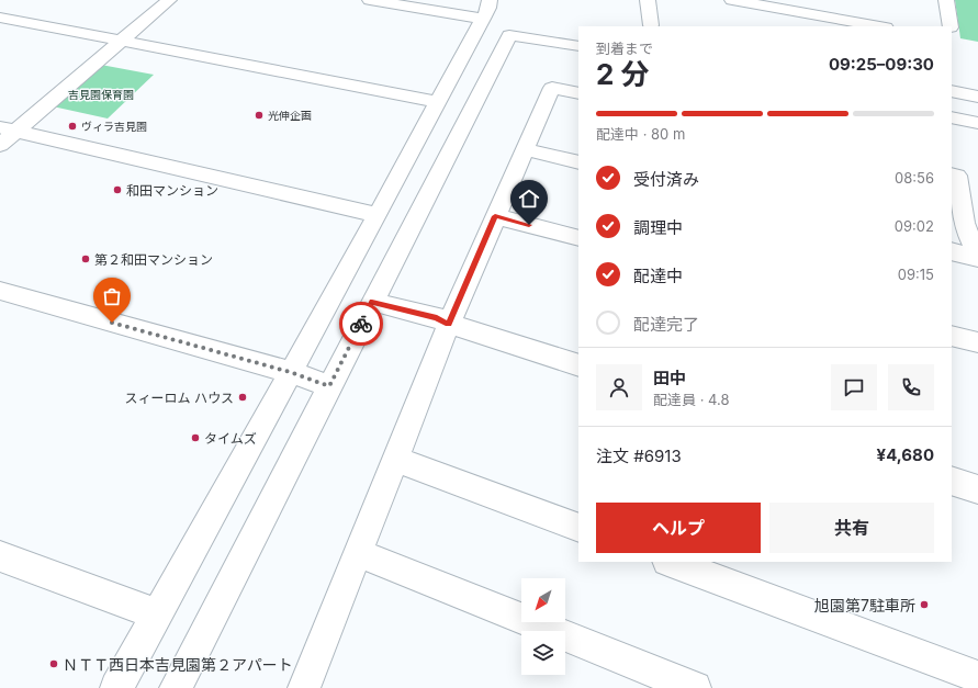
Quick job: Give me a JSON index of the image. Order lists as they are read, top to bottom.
{
  "parks": ["吉見園保育園"],
  "places": [
    "光伸企画",
    "ヴィラ吉見園",
    "和田マンション",
    "第２和田マンション",
    "スィーロム ハウス",
    "タイムズ",
    "旭園第7駐車所",
    "ＮＴＴ西日本吉見園第２アパート"
  ],
  "north": "bottom left",
  "page": {
    "heading": ["2 分", "到着まで", "09:25–09:30"],
    "panel": [
      "田中",
      "配達員 · 4.8",
      "注文 #6913",
      "¥4,680"
    ],
    "bar": "配達中 · 80 m",
    "list": [
      ["受付済み", "08:56"],
      ["調理中", "09:02"],
      ["配達中", "09:15"],
      "配達完了"
    ],
    "buttons": ["ヘルプ", "共有"]
  }
}
